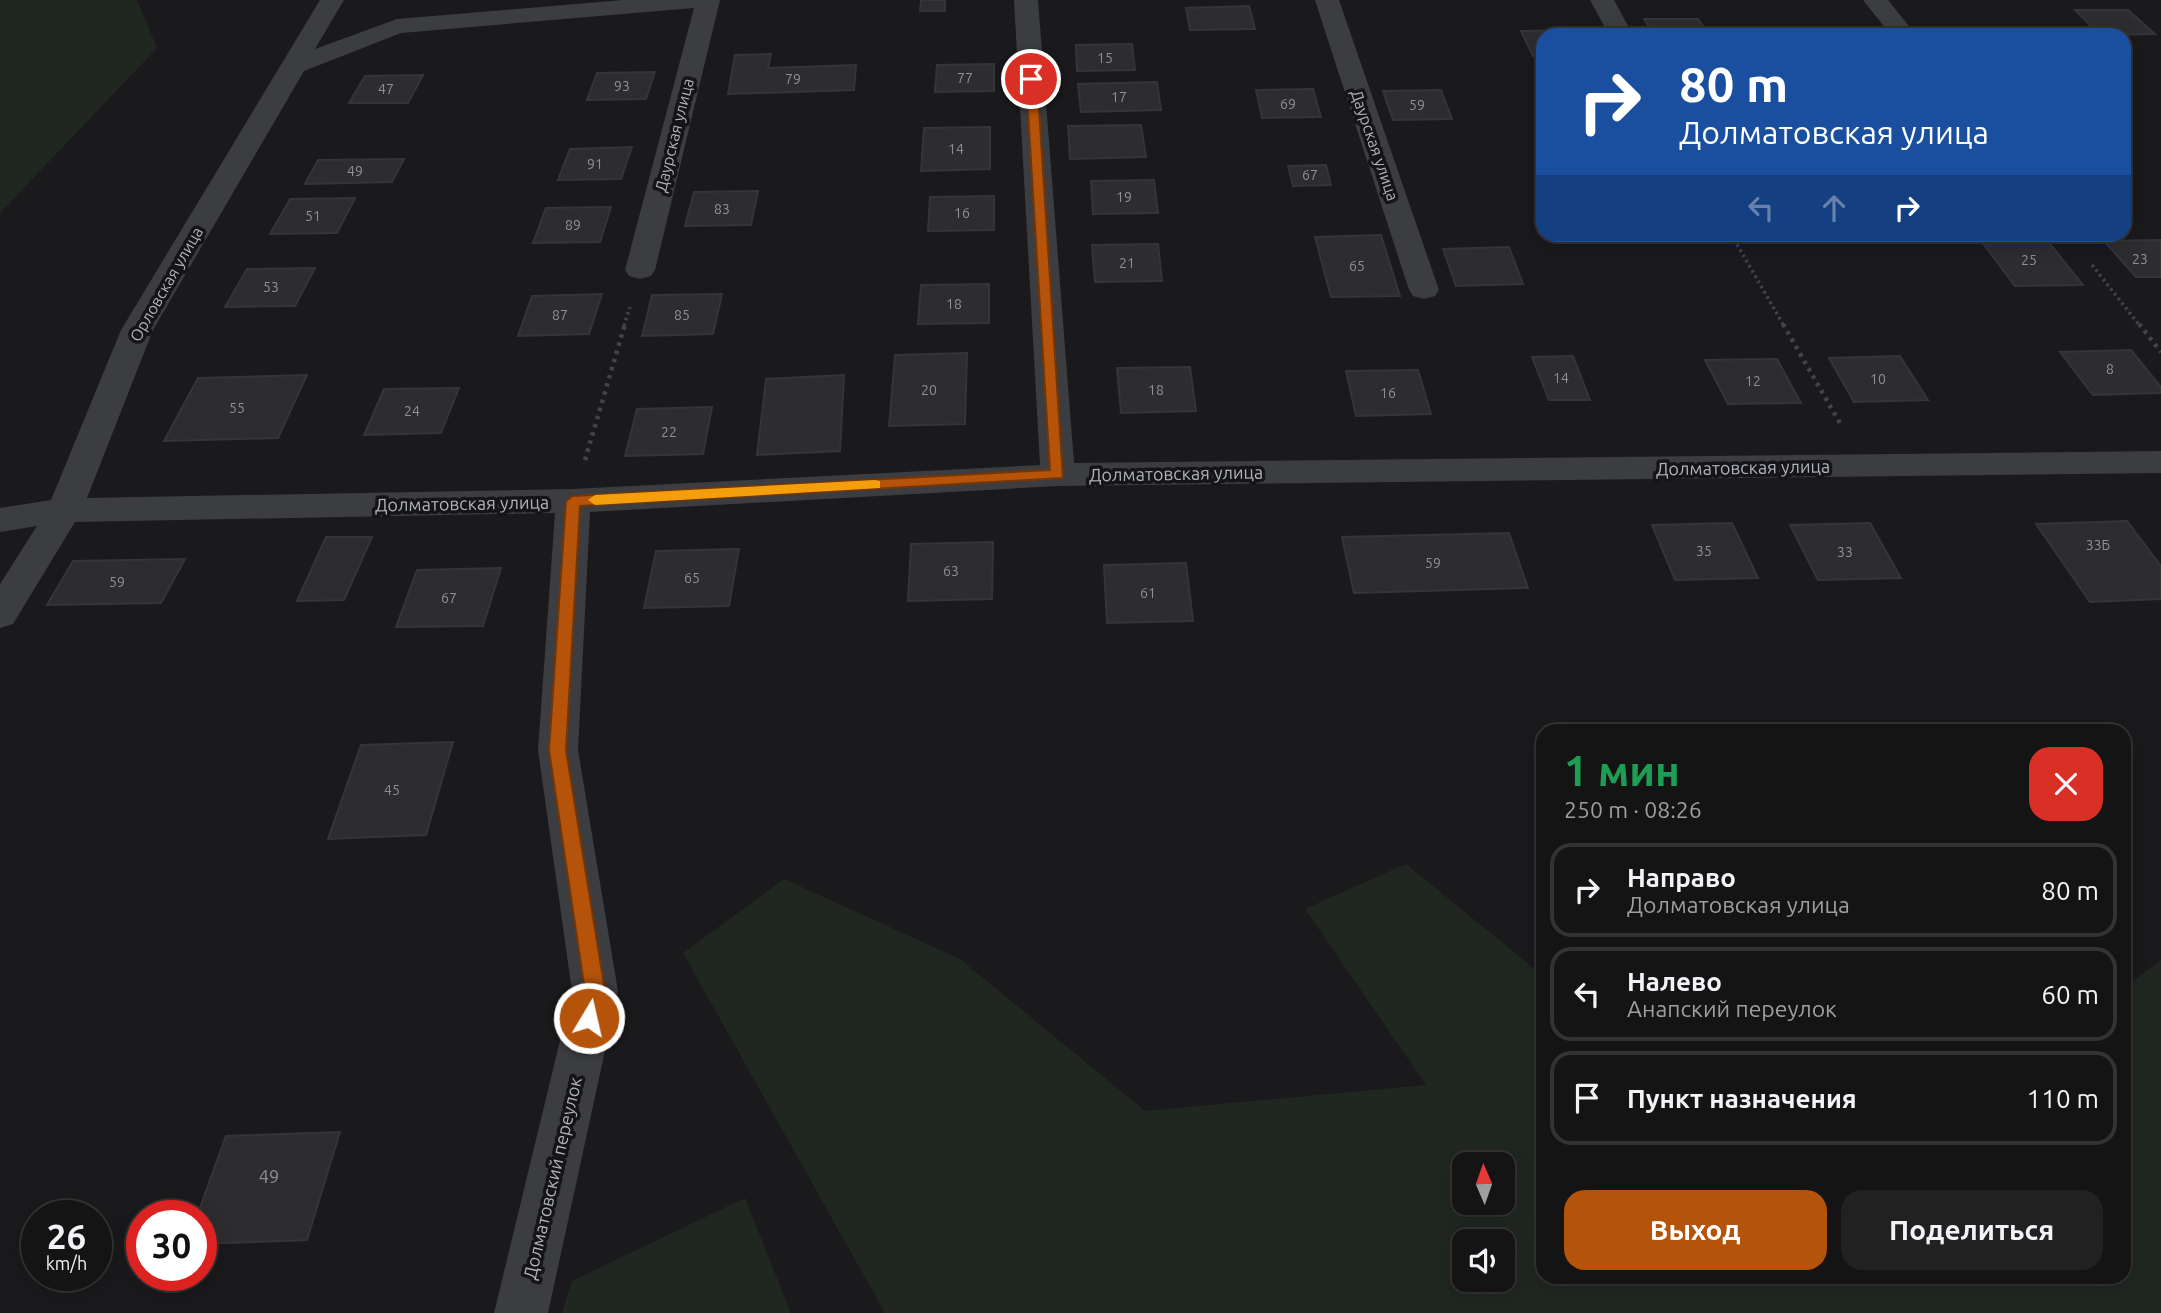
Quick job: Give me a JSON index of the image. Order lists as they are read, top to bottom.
{
  "streets": {
    "street": [
      "Даурская улица",
      "Орловская улица",
      "Долматовская улица",
      "Долматовский переулок"
    ]
  },
  "crossings": [
    ["Орловская улица", "Долматовская улица"],
    ["Долматовская улица", "Долматовский переулок"]
  ],
  "house_numbers": [
    "15",
    "77",
    "79",
    "93",
    "47",
    "17",
    "69",
    "59",
    "14",
    "91",
    "49",
    "67",
    "19",
    "83",
    "16",
    "51",
    "89",
    "23",
    "25",
    "21",
    "65",
    "53",
    "18",
    "87",
    "85",
    "8",
    "14",
    "10",
    "12",
    "20",
    "18",
    "16",
    "55",
    "24",
    "22",
    "33Б",
    "35",
    "33",
    "59",
    "63",
    "65",
    "59",
    "61",
    "67",
    "45",
    "49"
  ],
  "north": "top",
  "page": {
    "turn": ["80 m", "Долматовская улица"],
    "heading": ["1 мин", "250 m · 08:26"],
    "list": [
      {
        "name": "Направо",
        "note": "Долматовская улица",
        "value": "80 m"
      },
      {
        "name": "Налево",
        "note": "Анапский переулок",
        "value": "60 m"
      },
      {
        "name": "Пункт назначения",
        "value": "110 m"
      }
    ],
    "buttons": ["Выход", "Поделиться"],
    "speed": "26 km/h",
    "limit": "30"
  }
}
